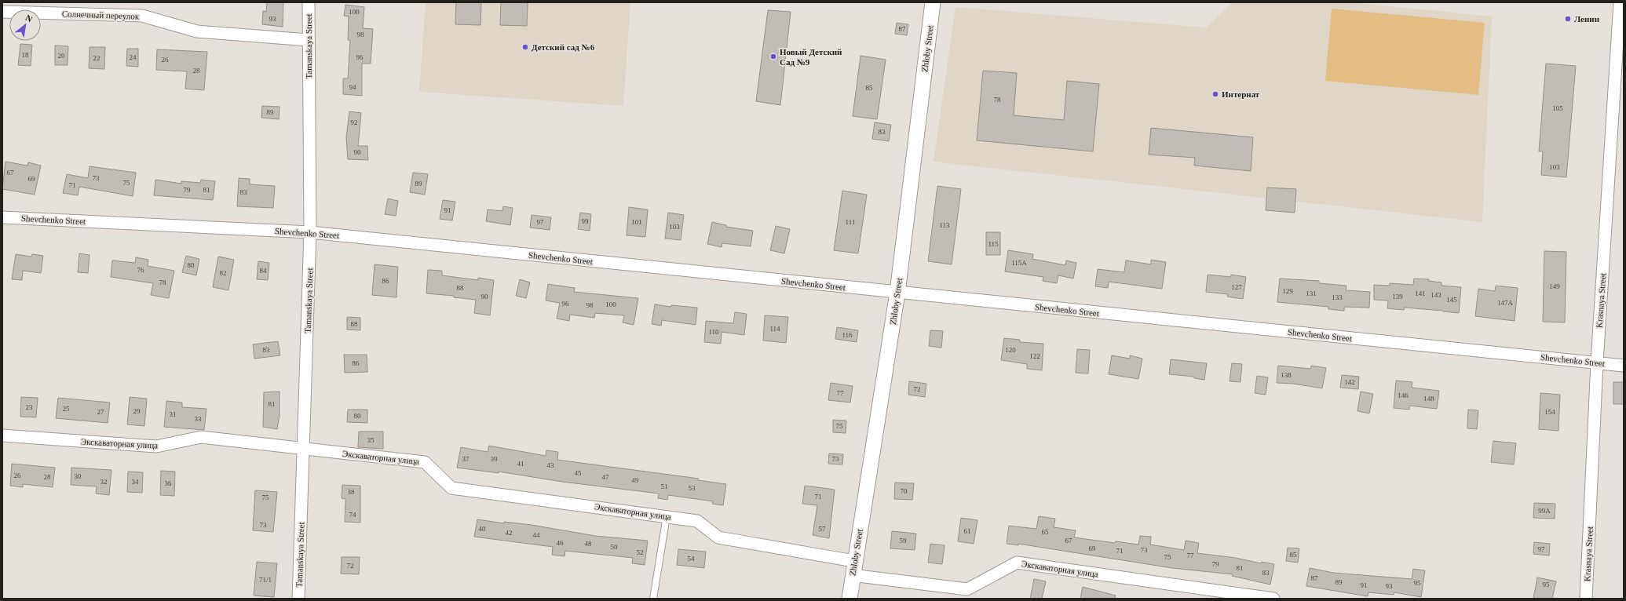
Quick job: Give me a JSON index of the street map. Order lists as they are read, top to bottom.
{
  "streets": {
    "street": [
      "Солнечный переулок",
      "Tamanskaya Street",
      "Zhloby Street",
      "Shevchenko Street",
      "Krasnaya Street",
      "Экскаваторная улица"
    ]
  },
  "crossings": [
    ["Солнечный переулок", "Tamanskaya Street"],
    ["Tamanskaya Street", "Shevchenko Street"],
    ["Tamanskaya Street", "Экскаваторная улица"],
    ["Zhloby Street", "Shevchenko Street"],
    ["Zhloby Street", "Экскаваторная улица"],
    ["Shevchenko Street", "Krasnaya Street"]
  ],
  "places": [
    "Ленин",
    "Детский сад №6",
    "Новый Детский Сад №9",
    "Интернат"
  ],
  "house_numbers": [
    "100",
    "93",
    "87",
    "98",
    "18",
    "20",
    "24",
    "96",
    "22",
    "26",
    "28",
    "94",
    "85",
    "78",
    "105",
    "89",
    "92",
    "83",
    "90",
    "103",
    "67",
    "73",
    "69",
    "75",
    "89",
    "71",
    "79",
    "81",
    "83",
    "91",
    "99",
    "97",
    "101",
    "111",
    "113",
    "103",
    "115",
    "115А",
    "80",
    "76",
    "84",
    "82",
    "86",
    "78",
    "149",
    "127",
    "88",
    "129",
    "131",
    "141",
    "143",
    "90",
    "139",
    "133",
    "145",
    "147А",
    "96",
    "100",
    "98",
    "88",
    "114",
    "110",
    "116",
    "83",
    "120",
    "122",
    "86",
    "138",
    "142",
    "72",
    "77",
    "146",
    "148",
    "81",
    "23",
    "25",
    "29",
    "27",
    "154",
    "31",
    "80",
    "33",
    "75",
    "35",
    "37",
    "39",
    "73",
    "41",
    "43",
    "45",
    "26",
    "30",
    "28",
    "47",
    "49",
    "32",
    "34",
    "36",
    "51",
    "53",
    "70",
    "38",
    "71",
    "75",
    "99А",
    "74",
    "73",
    "40",
    "57",
    "61",
    "65",
    "42",
    "44",
    "59",
    "67",
    "46",
    "48",
    "50",
    "69",
    "97",
    "73",
    "71",
    "52",
    "85",
    "77",
    "75",
    "54",
    "79",
    "72",
    "81",
    "83",
    "87",
    "71/1",
    "89",
    "95",
    "95",
    "91",
    "93"
  ],
  "north": "top right"
}
